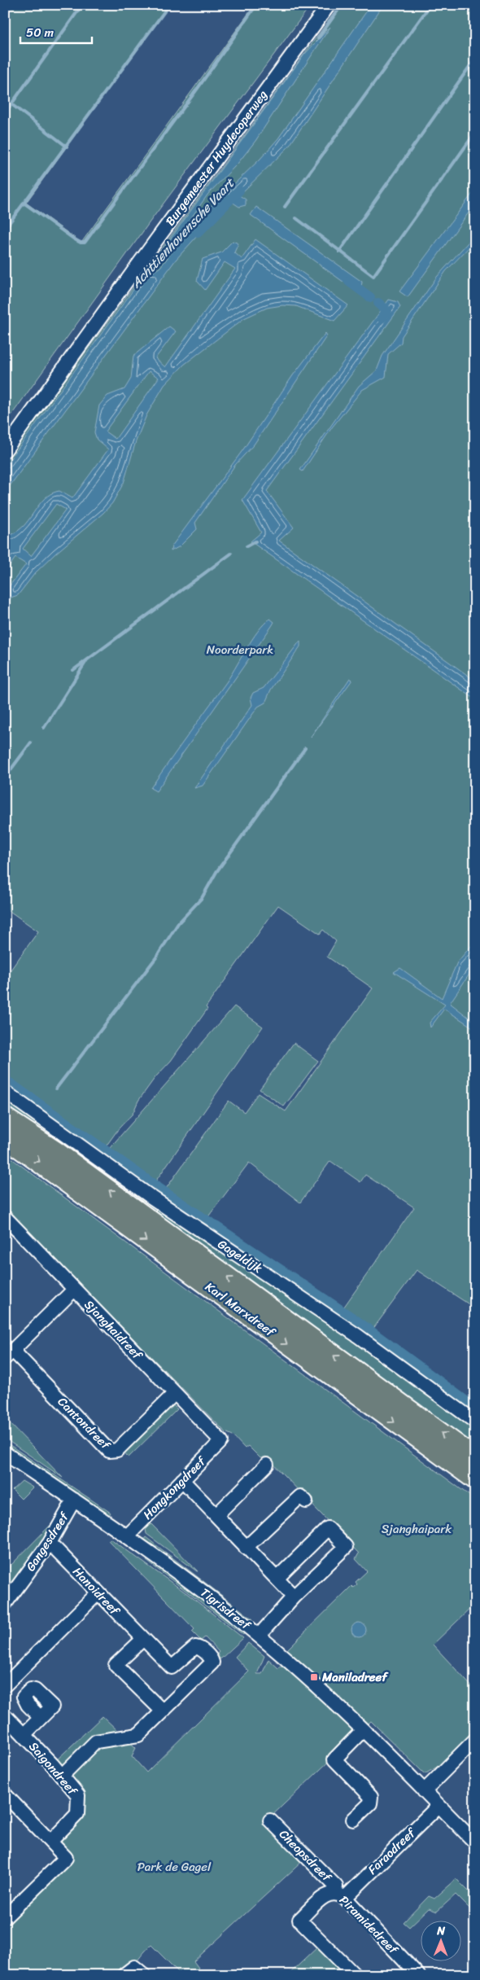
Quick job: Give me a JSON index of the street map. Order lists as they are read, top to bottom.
{
  "streets": {
    "highway": ["Karl Marxdreef"],
    "street": [
      "Burgemeester Huydecoperweg",
      "Gageldijk",
      "Sjanghaidreef",
      "Cantondreef",
      "Hongkongdreef",
      "Gangesdreef",
      "Hanoidreef",
      "Tigrisdreef",
      "Saigondreef",
      "Faraodreef",
      "Cheopsdreef",
      "Piramidedreef"
    ]
  },
  "crossings": [
    ["Sjanghaidreef", "Cantondreef"],
    ["Sjanghaidreef", "Hongkongdreef"],
    ["Hongkongdreef", "Tigrisdreef"],
    ["Gangesdreef", "Hanoidreef"],
    ["Gangesdreef", "Tigrisdreef"],
    ["Hanoidreef", "Saigondreef"],
    ["Tigrisdreef", "Faraodreef"],
    ["Faraodreef", "Cheopsdreef"],
    ["Faraodreef", "Piramidedreef"],
    ["Cheopsdreef", "Piramidedreef"]
  ],
  "water": ["Achttienhovensche Vaart"],
  "parks": ["Noorderpark", "Sjanghaipark", "Park de Gagel"],
  "places": {
    "transit": ["Maniladreef"]
  },
  "scale_bar": "50 m",
  "north": "top"
}
